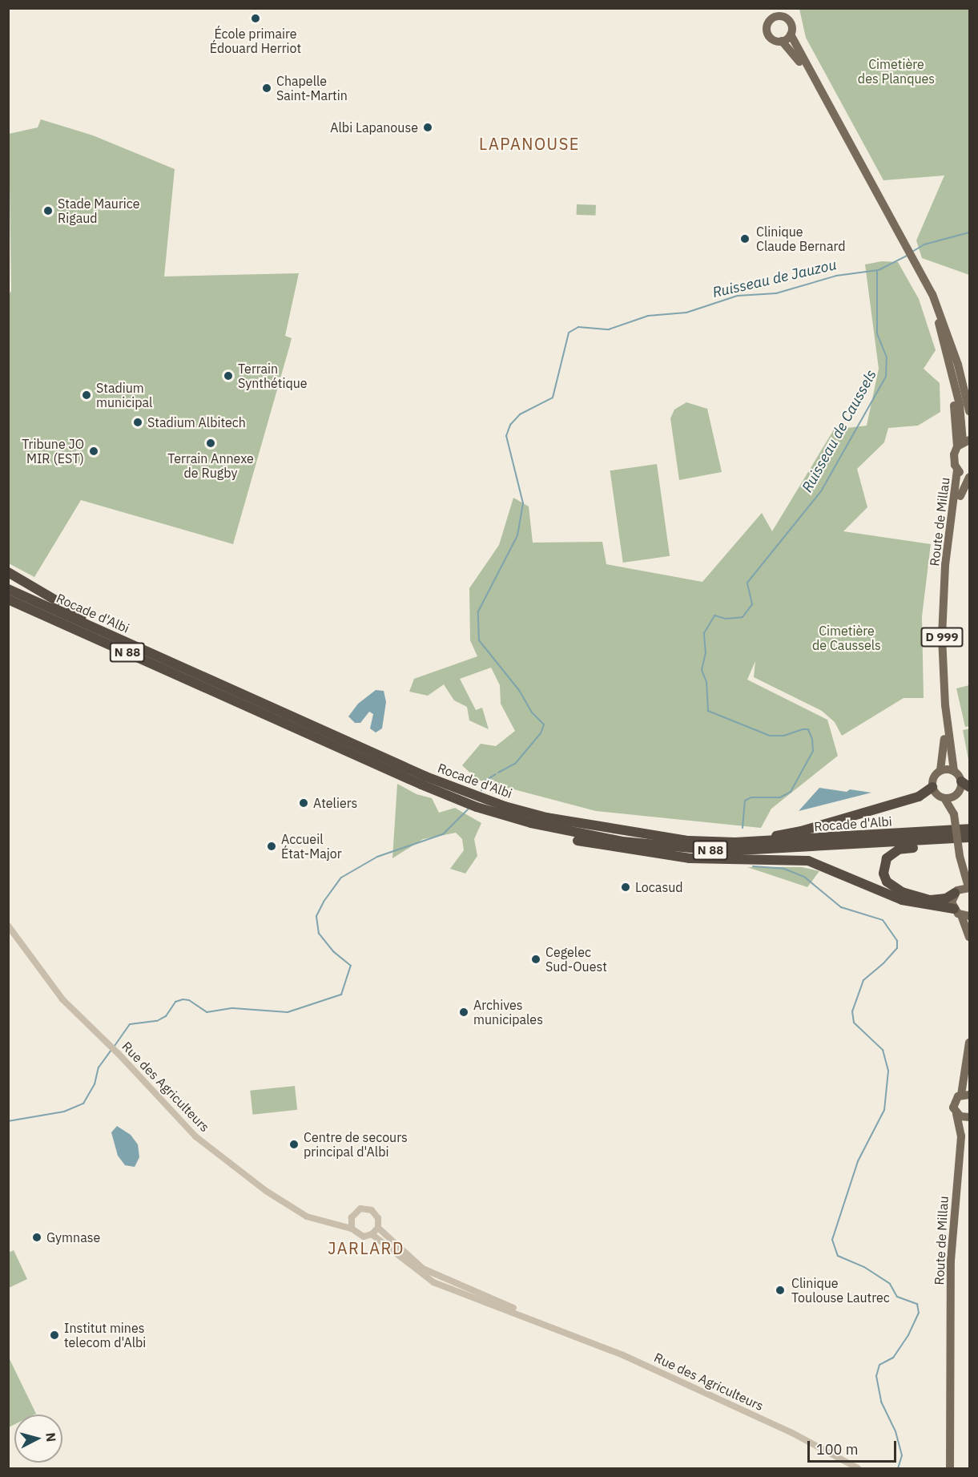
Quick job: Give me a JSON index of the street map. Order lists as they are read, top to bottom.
{
  "streets": {
    "highway": ["Rocade d'Albi", "N 88"],
    "main road": ["Route de Millau", "D 999"],
    "street": ["Rue des Agriculteurs"]
  },
  "districts": ["LAPANOUSE", "JARLARD"],
  "water": ["Ruisseau de Jauzou", "Ruisseau de Caussels"],
  "parks": ["Cimetière des Planques", "Cimetière de Caussels"],
  "places": [
    "École primaire Édouard Herriot",
    "Chapelle Saint-Martin",
    "Albi Lapanouse",
    "Stade Maurice Rigaud",
    "Clinique Claude Bernard",
    "Terrain Synthétique",
    "Stadium municipal",
    "Stadium Albitech",
    "Terrain Annexe de Rugby",
    "Tribune JO MIR (EST)",
    "Ateliers",
    "Accueil État-Major",
    "Locasud",
    "Cegelec Sud-Ouest",
    "Archives municipales",
    "Centre de secours principal d'Albi",
    "Gymnase",
    "Clinique Toulouse Lautrec",
    "Institut mines telecom d'Albi"
  ],
  "scale_bar": "100 m",
  "north": "right"
}
